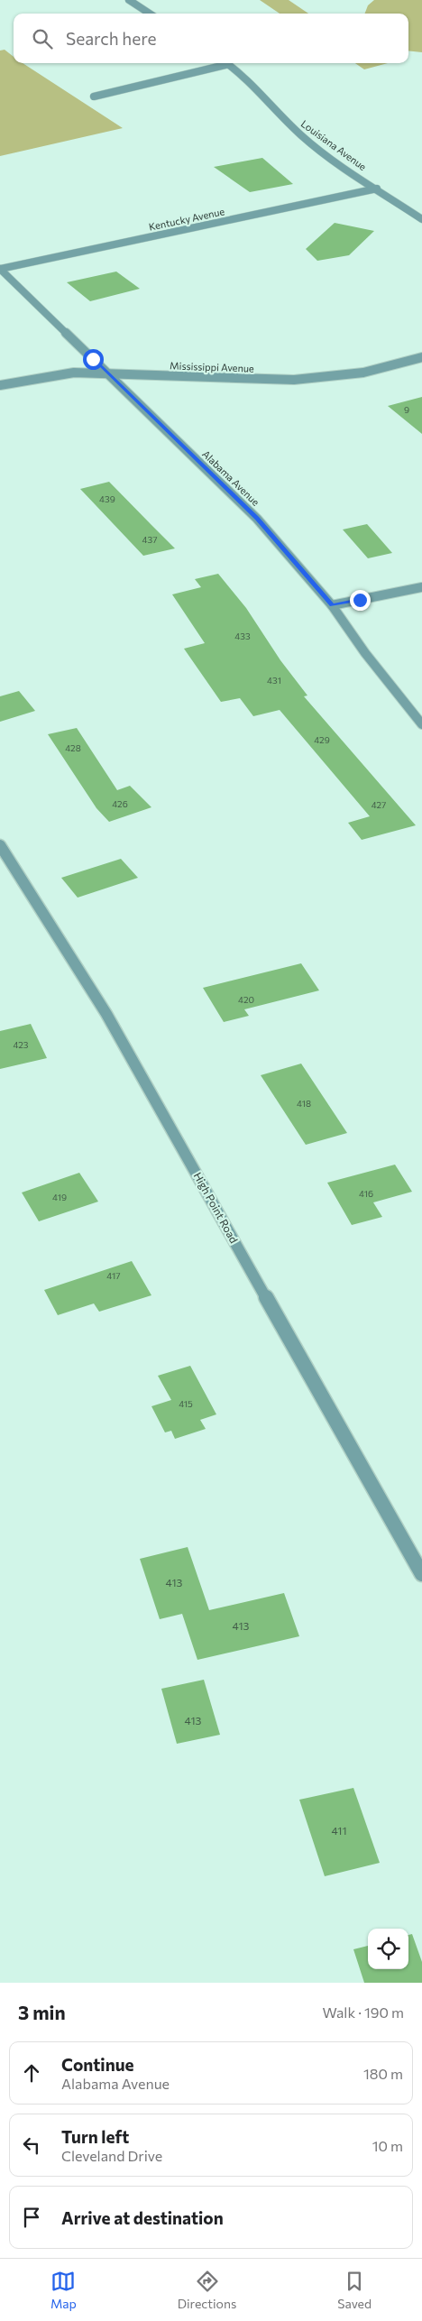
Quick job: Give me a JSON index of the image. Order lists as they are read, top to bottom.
{
  "streets": {
    "street": [
      "Louisiana Avenue",
      "Kentucky Avenue",
      "Mississippi Avenue",
      "Alabama Avenue",
      "High Point Road"
    ]
  },
  "crossings": [
    ["Louisiana Avenue", "Kentucky Avenue"],
    ["Kentucky Avenue", "Alabama Avenue"],
    ["Mississippi Avenue", "Alabama Avenue"]
  ],
  "house_numbers": [
    "9",
    "439",
    "437",
    "433",
    "431",
    "429",
    "428",
    "426",
    "427",
    "420",
    "423",
    "418",
    "416",
    "419",
    "417",
    "415",
    "413",
    "413",
    "413",
    "411"
  ],
  "page": {
    "search": "Search here",
    "heading": ["3 min", "Walk · 190 m"],
    "list": [
      ["Continue", "Alabama Avenue", "180 m"],
      ["Turn left", "Cleveland Drive", "10 m"],
      "Arrive at destination"
    ],
    "nav": ["Map", "Directions", "Saved"]
  }
}
